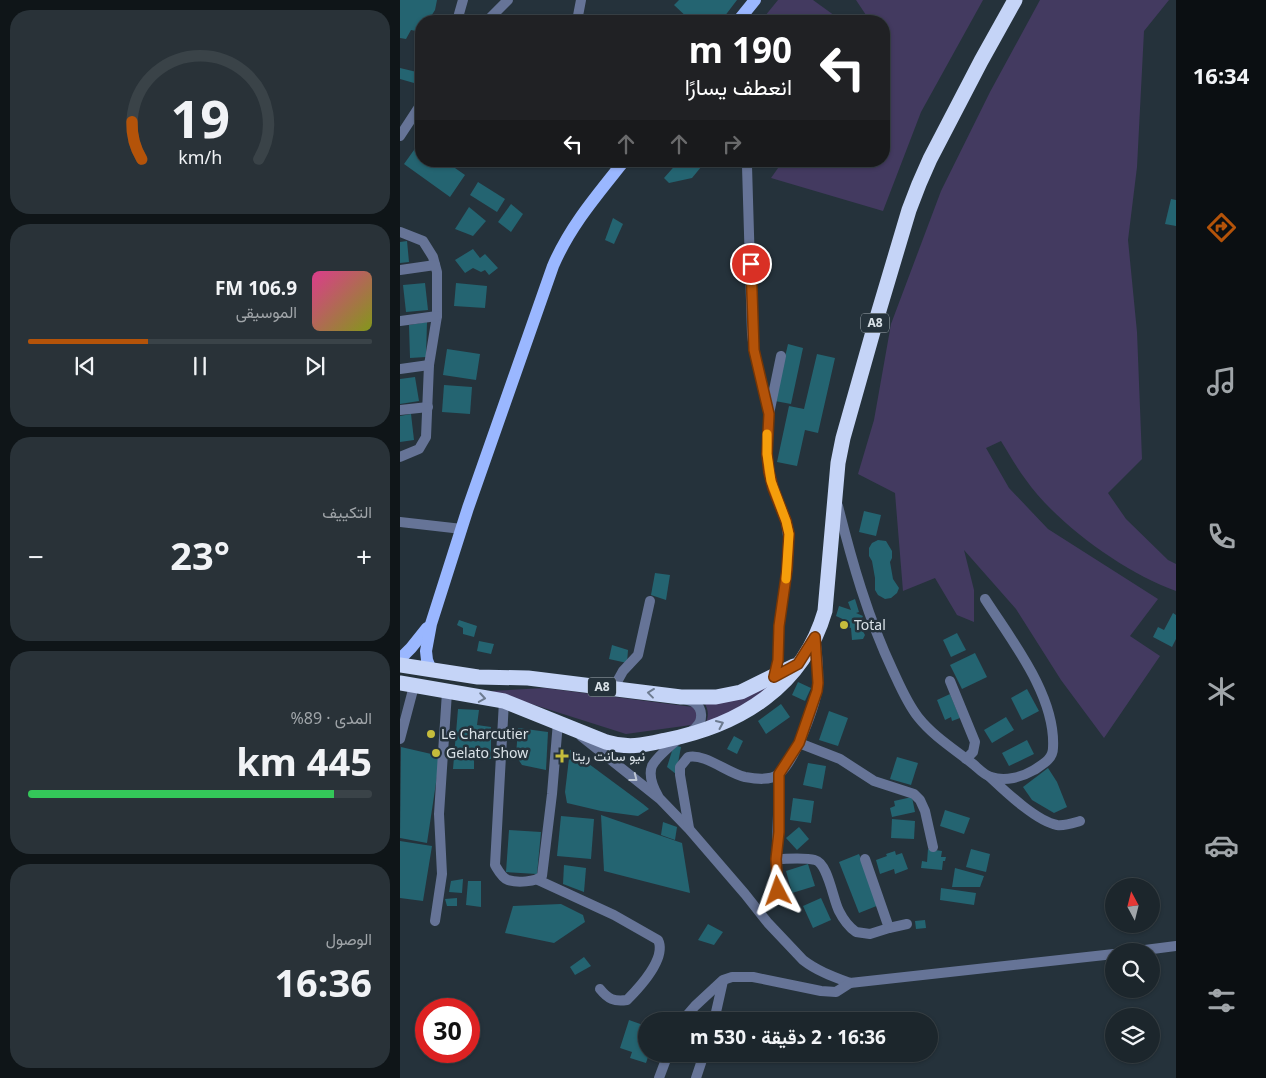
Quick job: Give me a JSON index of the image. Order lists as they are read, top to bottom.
{
  "streets": {
    "highway": ["A8"]
  },
  "places": {
    "other": ["Total", "Le Charcutier", "Gelato Show"],
    "health": ["نيو سانت ريتا"]
  },
  "north": "top",
  "page": {
    "tabs": "16:34",
    "turn": ["190 m", "انعطف يسارًا"],
    "song": ["106.9 FM", "الموسيقى"],
    "tile": [
      "التكييف",
      ["المدى · 89%", "445 km"],
      ["الوصول", "16:36"]
    ],
    "heat": ["−", "23°", "+"],
    "limit": "30",
    "trip": "16:36 · 2 دقيقة · 530 m",
    "gauge": ["19", "km/h"]
  }
}
